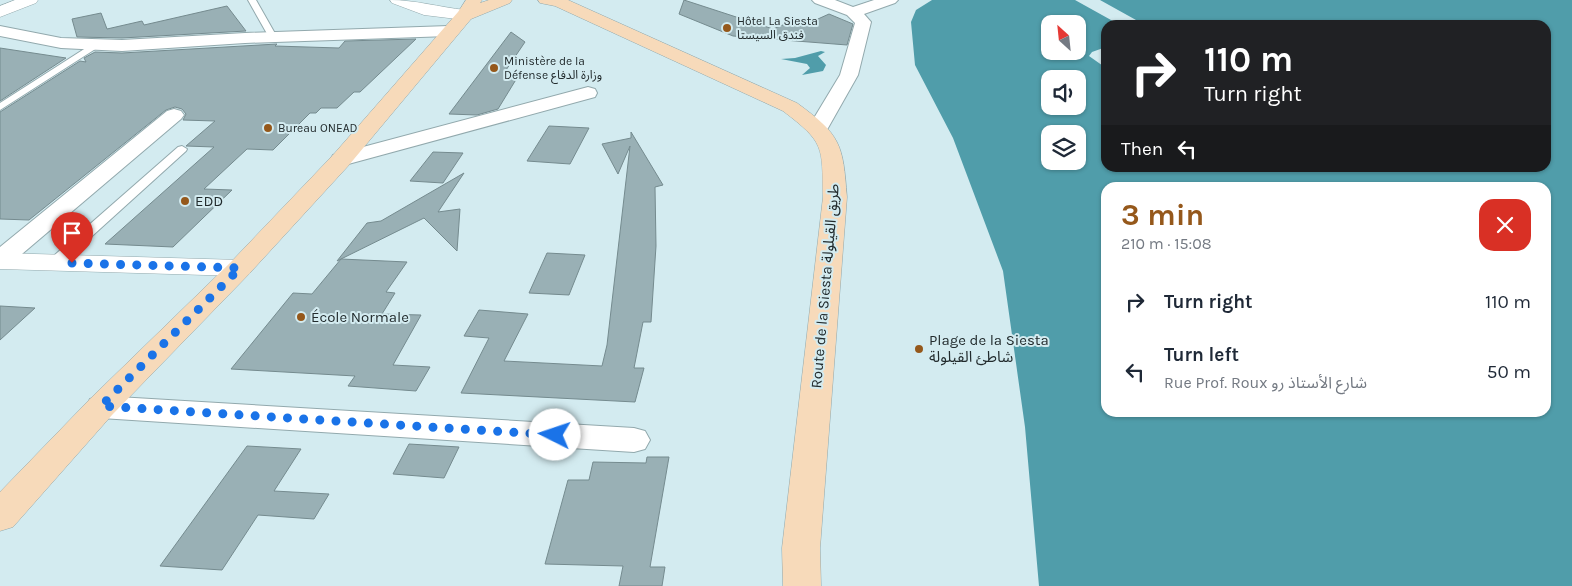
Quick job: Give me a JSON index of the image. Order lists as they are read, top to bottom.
{
  "streets": {
    "main road": ["Route de la Siesta طريق القيلولة"]
  },
  "places": [
    "Hôtel La Siesta فندق السيستا",
    "Ministère de la Défense وزارة الدفاع",
    "Bureau ONEAD",
    "EDD",
    "École Normale",
    "Plage de la Siesta شاطئ القيلولة"
  ],
  "north": "top left",
  "page": {
    "turn": ["110 m", "Turn right"],
    "then": "Then",
    "heading": ["3 min", "210 m · 15:08"],
    "list": [
      {
        "name": "Turn right",
        "value": "110 m"
      },
      {
        "name": "Turn left",
        "note": "Rue Prof. Roux شارع الأستاذ رو",
        "value": "50 m"
      }
    ]
  }
}
